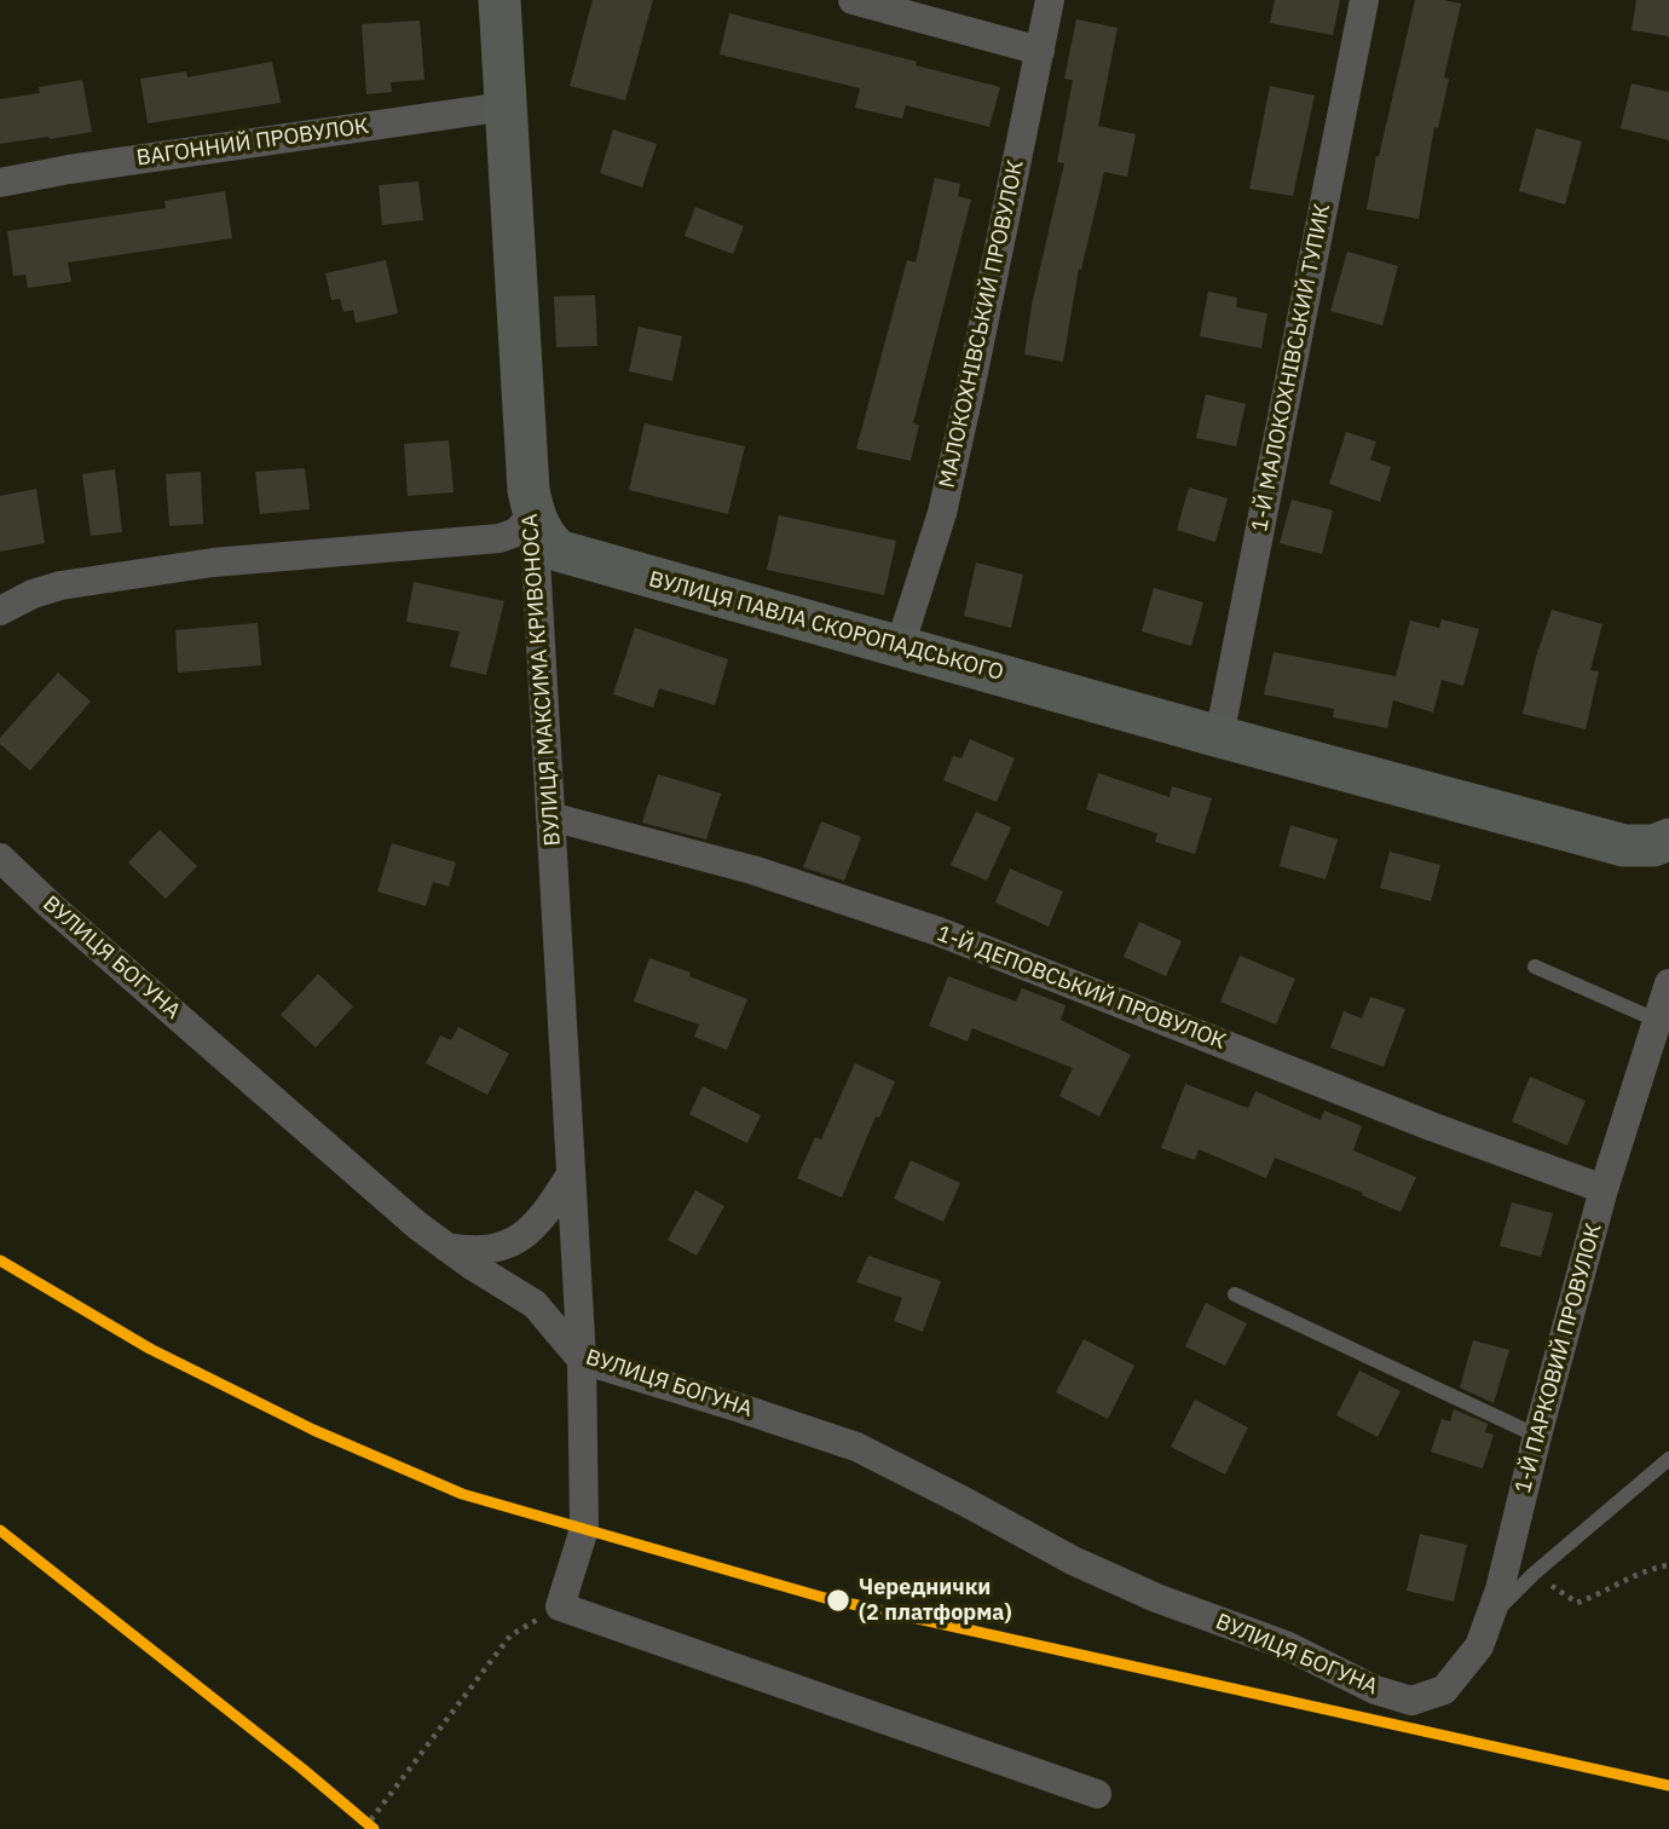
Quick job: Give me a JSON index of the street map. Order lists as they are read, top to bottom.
{
  "streets": {
    "street": [
      "ВАГОННИЙ ПРОВУЛОК",
      "МАЛОКОХНІВСЬКИЙ ПРОВУЛОК",
      "1-Й МАЛОКОХНІВСЬКИЙ ТУПИК",
      "ВУЛИЦЯ ПАВЛА СКОРОПАДСЬКОГО",
      "ВУЛИЦЯ МАКСИМА КРИВОНОСА",
      "ВУЛИЦЯ БОГУНА",
      "1-Й ДЕПОВСЬКИЙ ПРОВУЛОК",
      "1-Й ПАРКОВИЙ ПРОВУЛОК"
    ]
  },
  "crossings": [
    ["ВАГОННИЙ ПРОВУЛОК", "ВУЛИЦЯ МАКСИМА КРИВОНОСА"],
    ["МАЛОКОХНІВСЬКИЙ ПРОВУЛОК", "ВУЛИЦЯ ПАВЛА СКОРОПАДСЬКОГО"],
    ["1-Й МАЛОКОХНІВСЬКИЙ ТУПИК", "ВУЛИЦЯ ПАВЛА СКОРОПАДСЬКОГО"],
    ["ВУЛИЦЯ ПАВЛА СКОРОПАДСЬКОГО", "ВУЛИЦЯ МАКСИМА КРИВОНОСА"],
    ["ВУЛИЦЯ МАКСИМА КРИВОНОСА", "ВУЛИЦЯ БОГУНА"],
    ["ВУЛИЦЯ МАКСИМА КРИВОНОСА", "1-Й ДЕПОВСЬКИЙ ПРОВУЛОК"],
    ["ВУЛИЦЯ БОГУНА", "1-Й ПАРКОВИЙ ПРОВУЛОК"],
    ["1-Й ДЕПОВСЬКИЙ ПРОВУЛОК", "1-Й ПАРКОВИЙ ПРОВУЛОК"]
  ],
  "places": ["Череднички (2 платформа)"]
}
